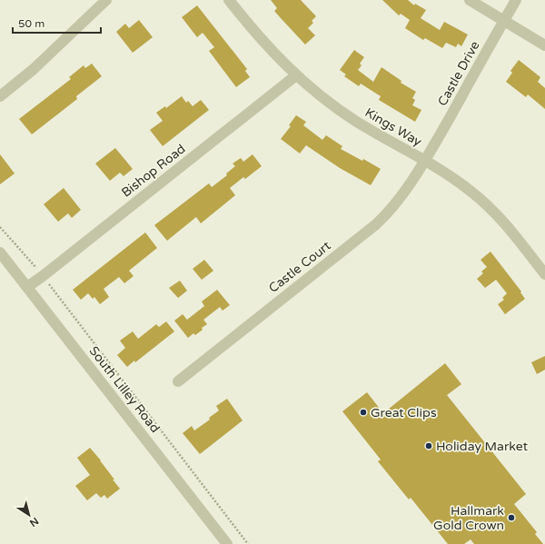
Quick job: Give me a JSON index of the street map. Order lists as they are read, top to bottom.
{
  "streets": {
    "street": [
      "Castle Drive",
      "Kings Way",
      "Bishop Road",
      "Castle Court",
      "South Lilley Road"
    ]
  },
  "crossings": [
    ["Castle Drive", "Kings Way"],
    ["Castle Drive", "Castle Court"],
    ["Kings Way", "Bishop Road"],
    ["Kings Way", "Castle Court"],
    ["Bishop Road", "South Lilley Road"]
  ],
  "places": ["Great Clips", "Holiday Market", "Hallmark Gold Crown"],
  "scale_bar": "50 m",
  "north": "bottom right"
}
